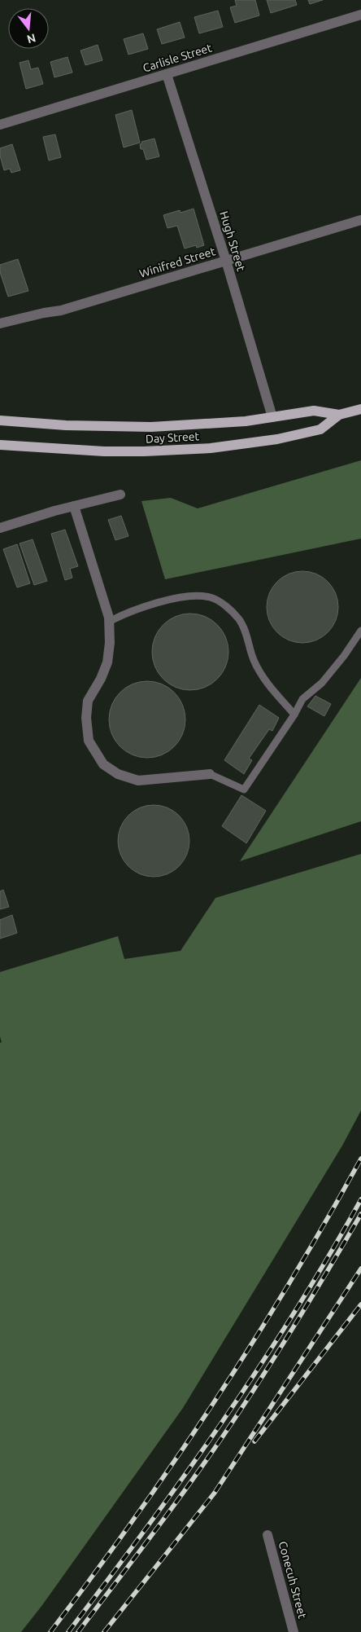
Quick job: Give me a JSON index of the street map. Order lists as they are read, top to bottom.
{
  "streets": {
    "main road": ["Day Street"],
    "street": [
      "Carlisle Street",
      "Hugh Street",
      "Winifred Street",
      "Conecuh Street"
    ]
  },
  "crossings": [
    ["Carlisle Street", "Hugh Street"],
    ["Hugh Street", "Winifred Street"],
    ["Hugh Street", "Day Street"]
  ],
  "north": "bottom"
}
